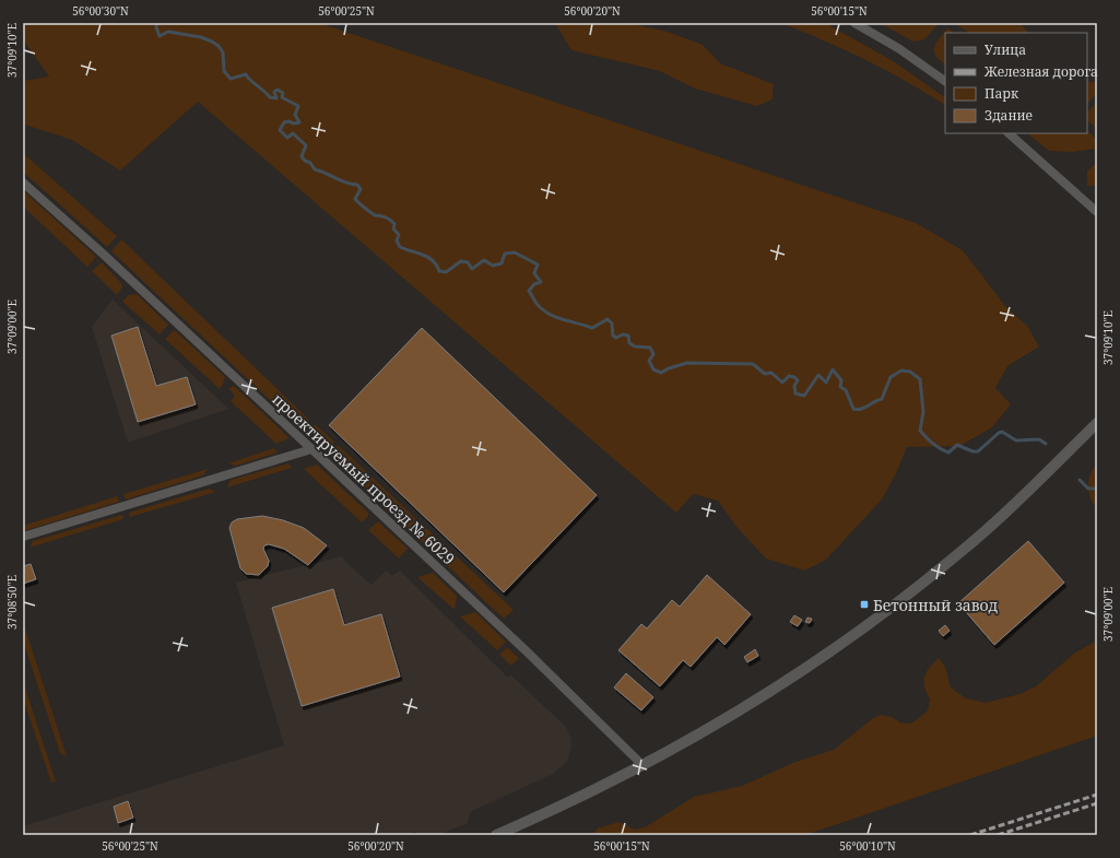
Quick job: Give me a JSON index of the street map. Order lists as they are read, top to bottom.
{
  "streets": {
    "street": ["проектируемый проезд № 6029"]
  },
  "places": {
    "transit": ["Бетонный завод"]
  },
  "legend": [
    "Улица",
    "Железная дорога",
    "Парк",
    "Здание"
  ],
  "coordinates": [
    "56°00'30\"N",
    "56°00'25\"N",
    "56°00'20\"N",
    "56°00'15\"N",
    "37°09'10\"E",
    "37°09'00\"E",
    "37°08'50\"E",
    "56°00'10\"N"
  ]
}
